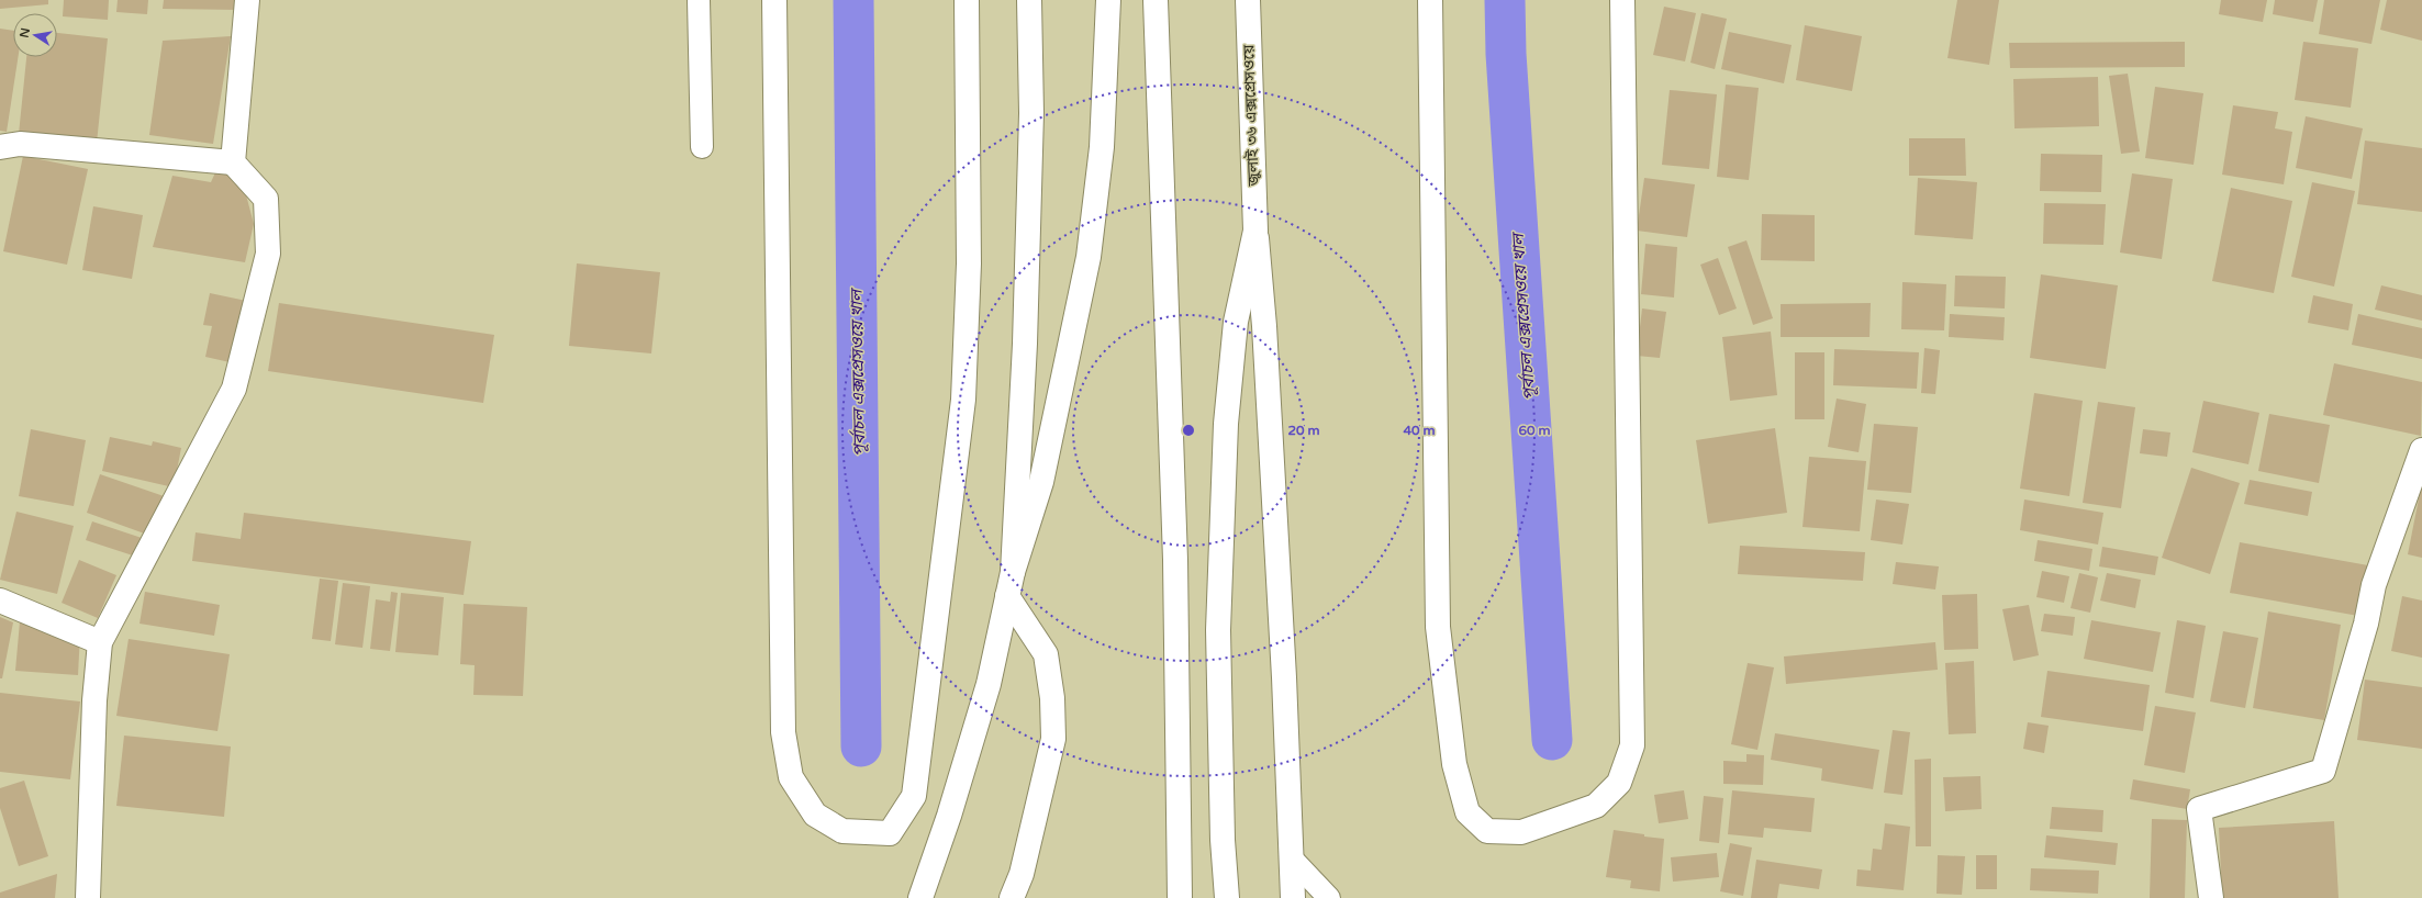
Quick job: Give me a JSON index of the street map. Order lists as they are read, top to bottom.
{
  "streets": {
    "main road": ["জুলাই ৩৬ এক্সপ্রেসওয়ে"]
  },
  "water": ["পূর্বাচল এক্সপ্রেসওয়ে খাল"],
  "north": "left",
  "rings": ["20 m", "40 m", "60 m"]
}
